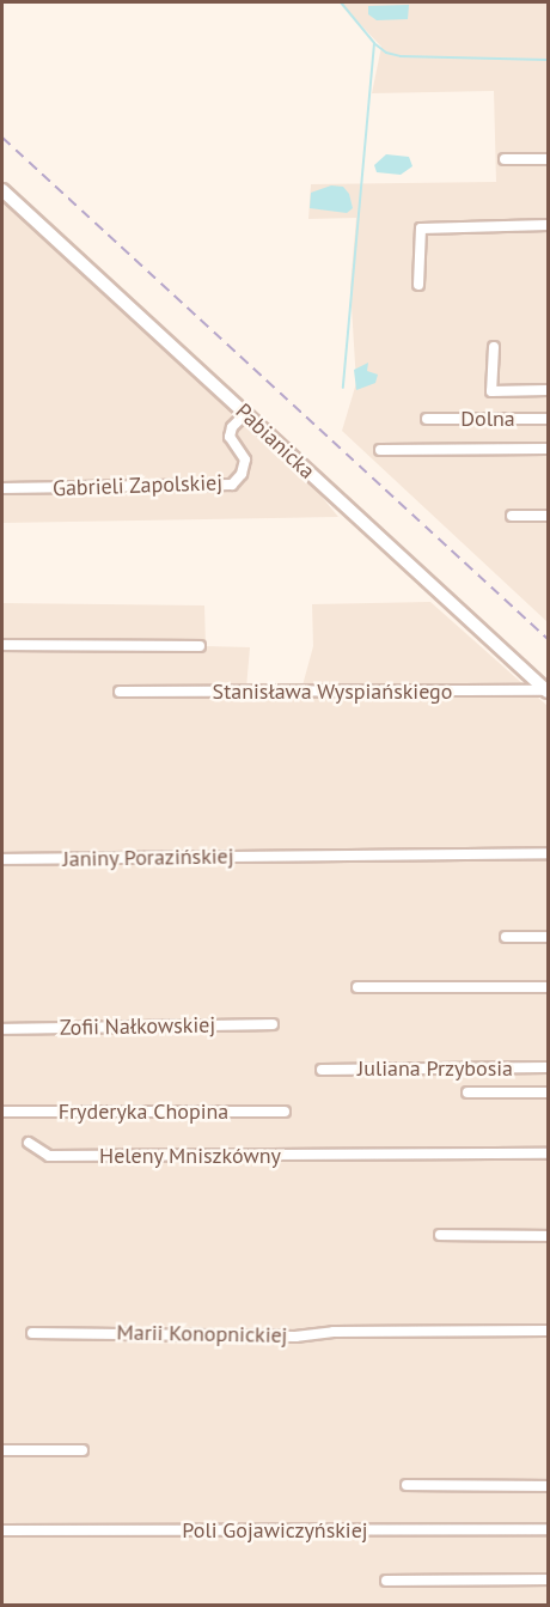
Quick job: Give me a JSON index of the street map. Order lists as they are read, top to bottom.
{
  "streets": {
    "main road": ["Pabianicka"],
    "street": [
      "Dolna",
      "Gabrieli Zapolskiej",
      "Stanisława Wyspiańskiego",
      "Janiny Porazińskiej",
      "Zofii Nałkowskiej",
      "Juliana Przybosia",
      "Fryderyka Chopina",
      "Heleny Mniszkówny",
      "Marii Konopnickiej",
      "Poli Gojawiczyńskiej"
    ]
  },
  "crossings": [
    ["Pabianicka", "Gabrieli Zapolskiej"],
    ["Pabianicka", "Stanisława Wyspiańskiego"]
  ]
}
